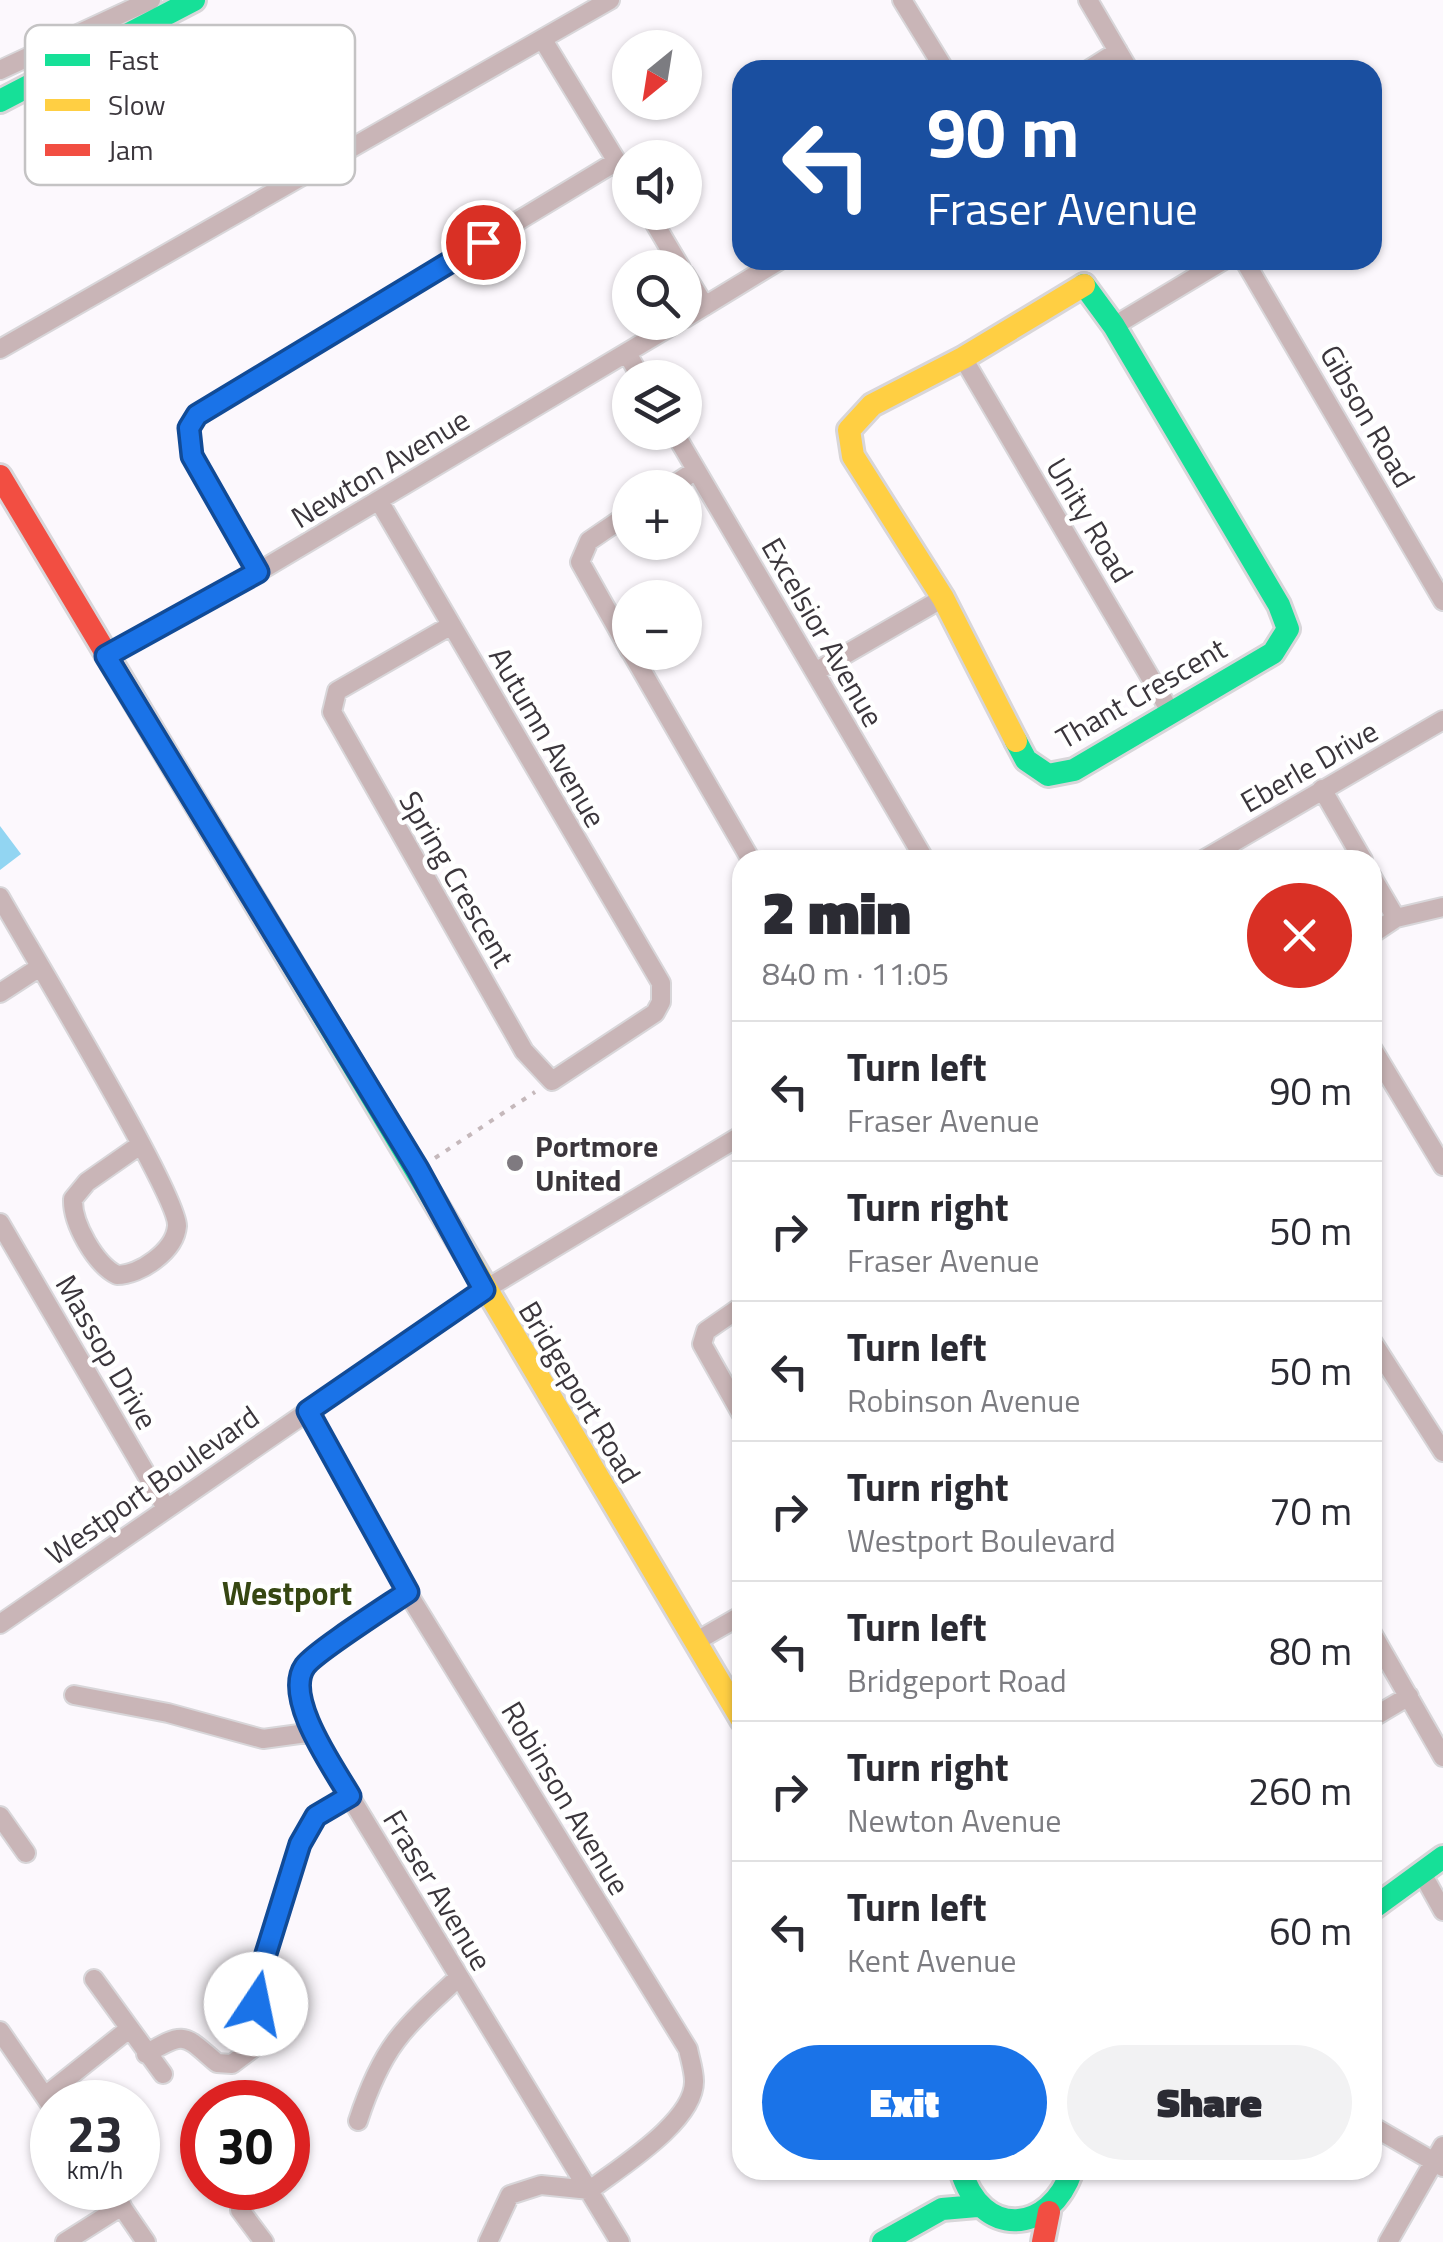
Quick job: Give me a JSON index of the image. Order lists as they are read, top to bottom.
{
  "streets": {
    "main road": ["Thant Crescent", "Bridgeport Road"],
    "street": [
      "Gibson Road",
      "Newton Avenue",
      "Unity Road",
      "Excelsior Avenue",
      "Autumn Avenue",
      "Eberle Drive",
      "Spring Crescent",
      "Massop Drive",
      "Westport Boulevard",
      "Robinson Avenue",
      "Fraser Avenue"
    ]
  },
  "crossings": [
    ["Newton Avenue", "Autumn Avenue"],
    ["Newton Avenue", "Bridgeport Road"],
    ["Unity Road", "Thant Crescent"],
    ["Autumn Avenue", "Spring Crescent"],
    ["Massop Drive", "Westport Boulevard"],
    ["Bridgeport Road", "Westport Boulevard"],
    ["Westport Boulevard", "Robinson Avenue"],
    ["Robinson Avenue", "Fraser Avenue"]
  ],
  "districts": ["Westport"],
  "places": ["Portmore United"],
  "legend": ["Fast", "Slow", "Jam"],
  "north": "bottom left",
  "page": {
    "map_buttons": ["+", "−"],
    "turn": ["90 m", "Fraser Avenue"],
    "heading": ["2 min", "840 m · 11:05"],
    "list": [
      {
        "name": "Turn left",
        "note": "Fraser Avenue",
        "value": "90 m"
      },
      {
        "name": "Turn right",
        "note": "Fraser Avenue",
        "value": "50 m"
      },
      {
        "name": "Turn left",
        "note": "Robinson Avenue",
        "value": "50 m"
      },
      {
        "name": "Turn right",
        "note": "Westport Boulevard",
        "value": "70 m"
      },
      {
        "name": "Turn left",
        "note": "Bridgeport Road",
        "value": "80 m"
      },
      {
        "name": "Turn right",
        "note": "Newton Avenue",
        "value": "260 m"
      },
      {
        "name": "Turn left",
        "note": "Kent Avenue",
        "value": "60 m"
      }
    ],
    "buttons": ["Exit", "Share"],
    "speed": "23 km/h",
    "limit": "30"
  }
}
